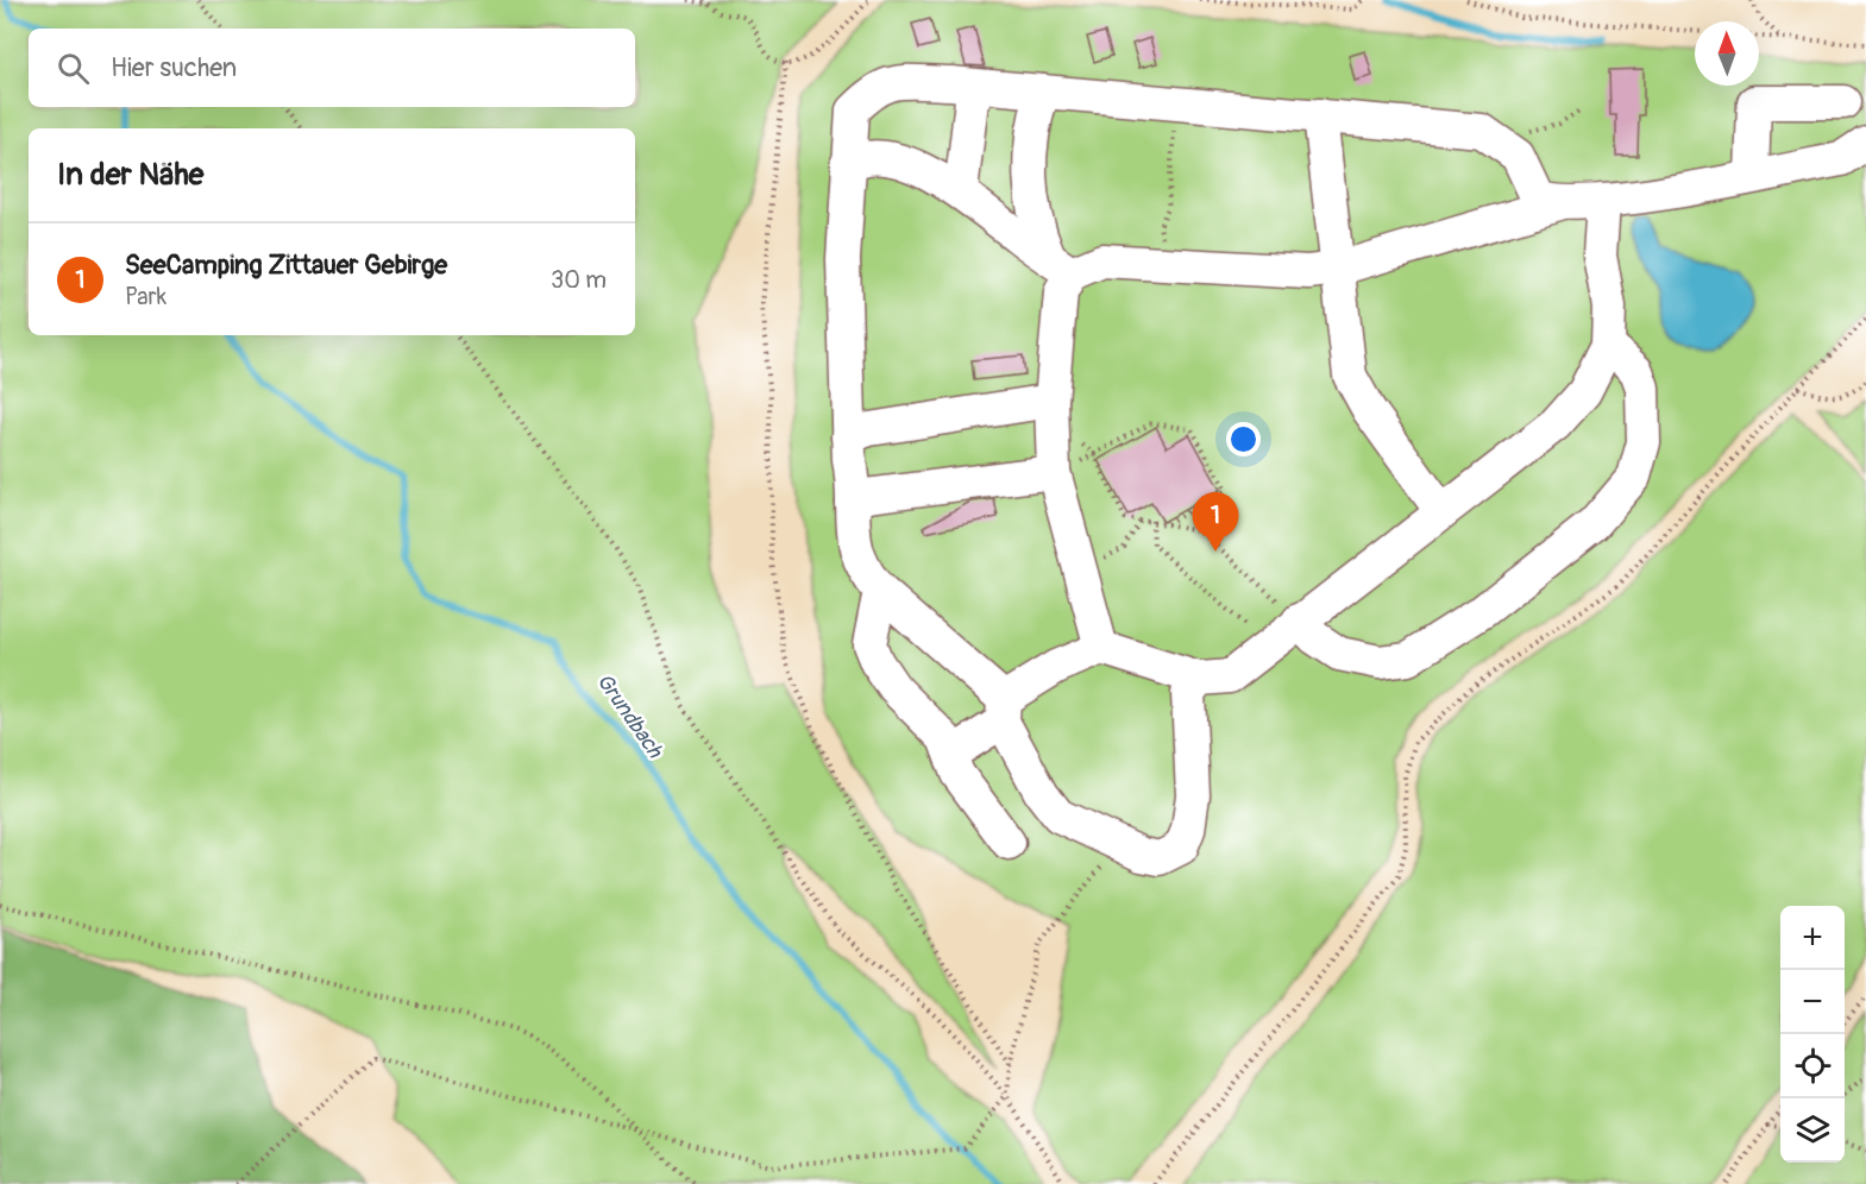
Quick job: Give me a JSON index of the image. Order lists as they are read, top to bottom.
{
  "water": ["Grundbach"],
  "north": "top",
  "page": {
    "search": "Hier suchen",
    "heading": "In der Nähe",
    "list": [
      {
        "mark": "1",
        "name": "SeeCamping Zittauer Gebirge",
        "note": "Park",
        "value": "30 m"
      }
    ],
    "pins": "1",
    "map_buttons": ["+", "−"]
  }
}
